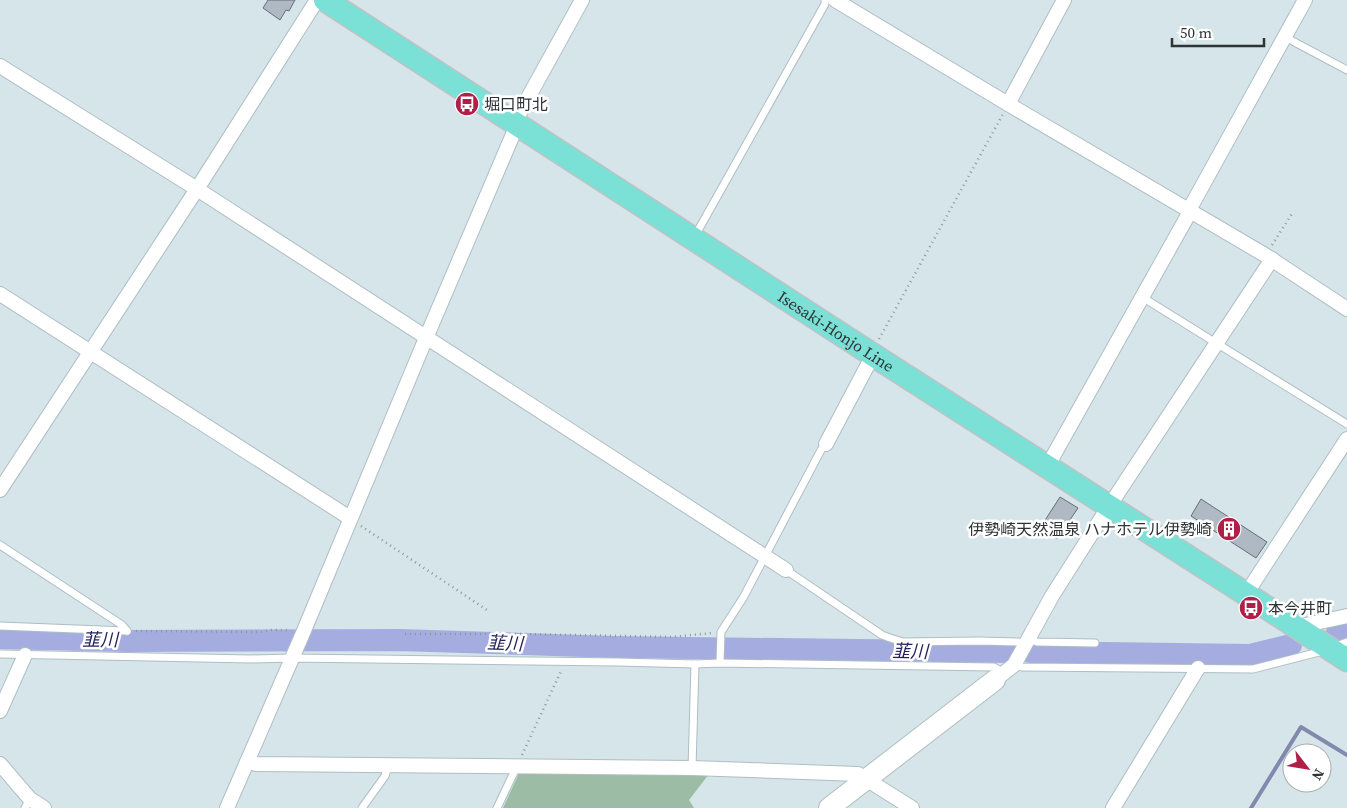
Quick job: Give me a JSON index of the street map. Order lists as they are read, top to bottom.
{
  "streets": {
    "main road": ["Isesaki-Honjo Line"]
  },
  "water": ["韮川"],
  "places": {
    "bus stop": ["堀口町北", "本今井町"],
    "building": ["伊勢崎天然温泉 ハナホテル伊勢崎"]
  },
  "scale_bar": "50 m",
  "north": "bottom right"
}
